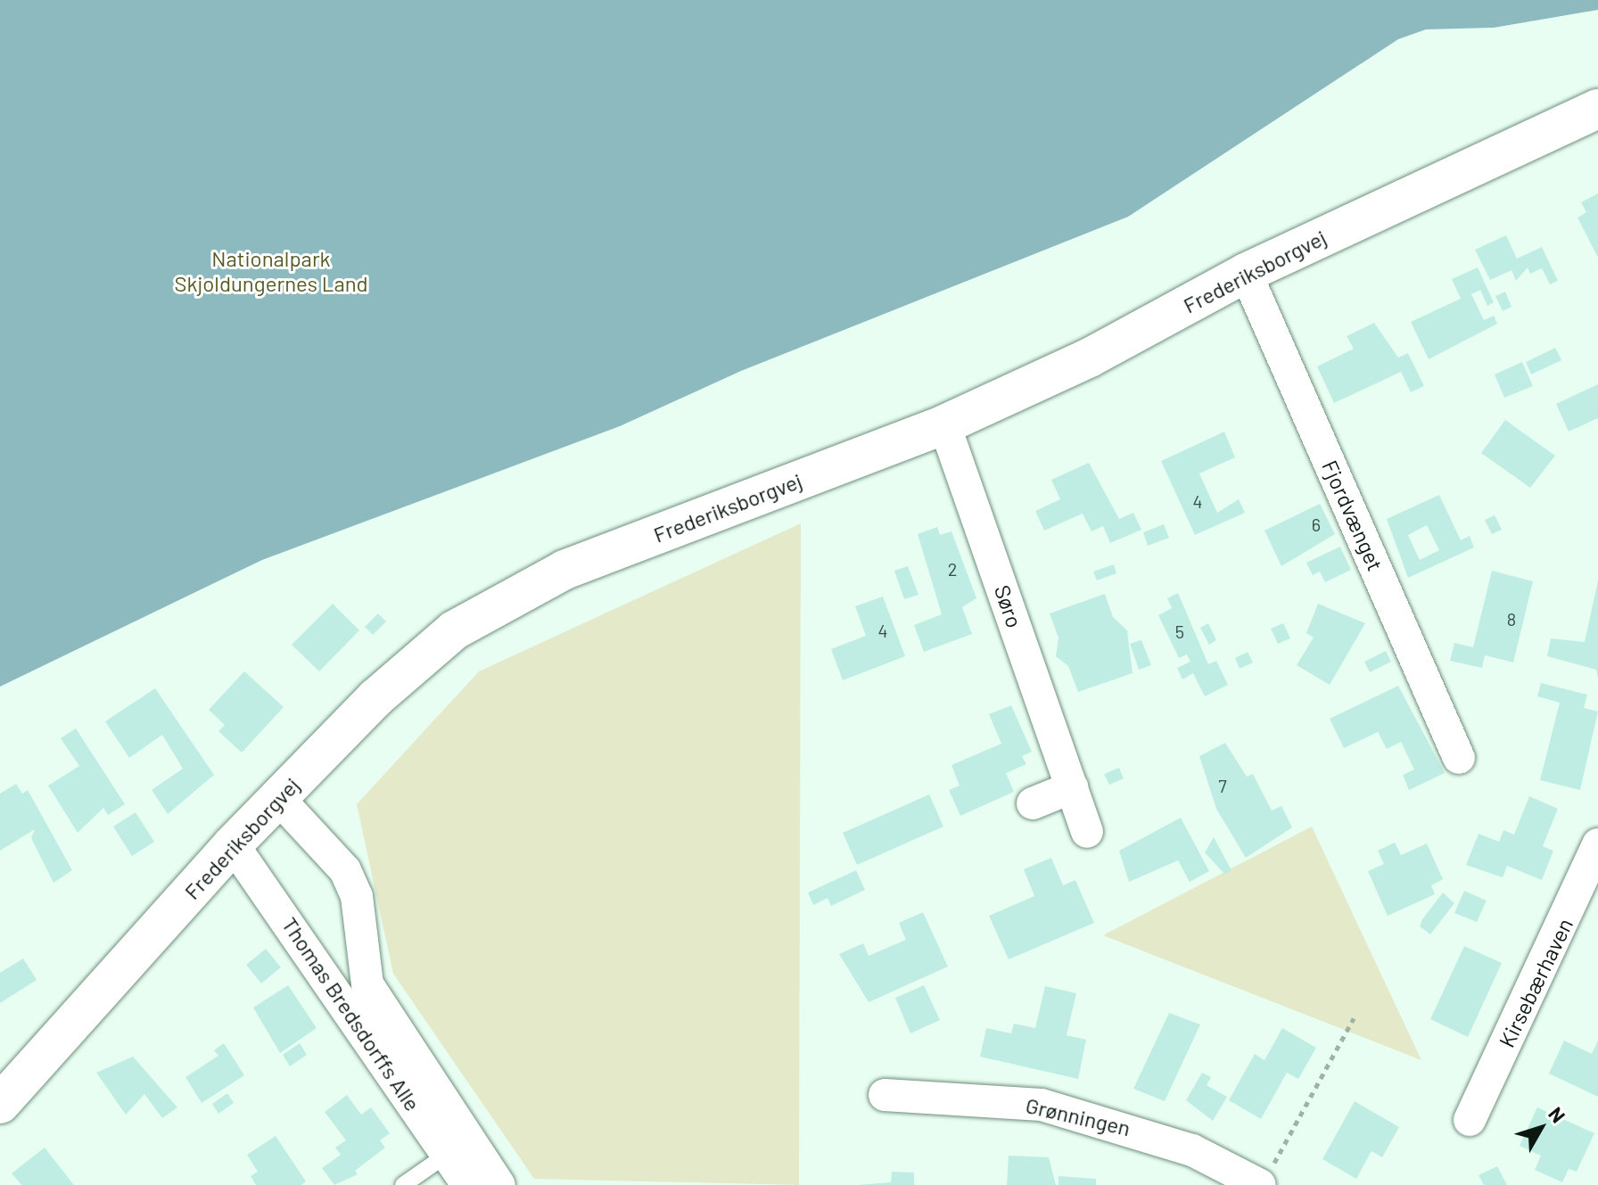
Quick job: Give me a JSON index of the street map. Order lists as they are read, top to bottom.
{
  "streets": {
    "street": [
      "Frederiksborgvej",
      "Fjordvænget",
      "Søro",
      "Kirsebærhaven",
      "Thomas Bredsdorffs Alle",
      "Grønningen"
    ]
  },
  "crossings": [
    ["Frederiksborgvej", "Fjordvænget"],
    ["Frederiksborgvej", "Søro"],
    ["Frederiksborgvej", "Thomas Bredsdorffs Alle"]
  ],
  "parks": ["Nationalpark Skjoldungernes Land"],
  "house_numbers": [
    "4",
    "6",
    "2",
    "8",
    "4",
    "5",
    "7"
  ],
  "north": "top right"
}
